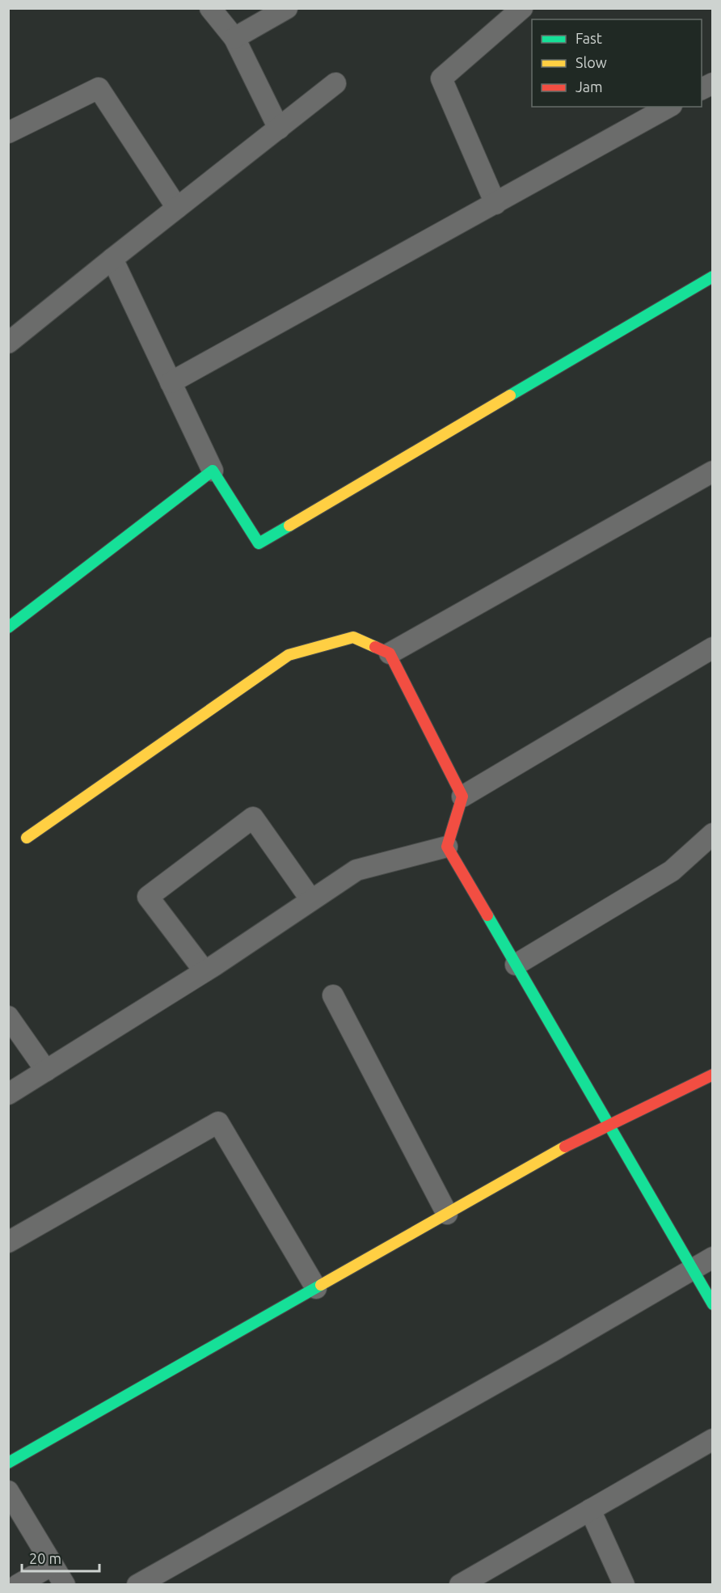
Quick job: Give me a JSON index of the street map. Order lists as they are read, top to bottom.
{
  "legend": ["Fast", "Slow", "Jam"],
  "scale_bar": "20 m"
}
